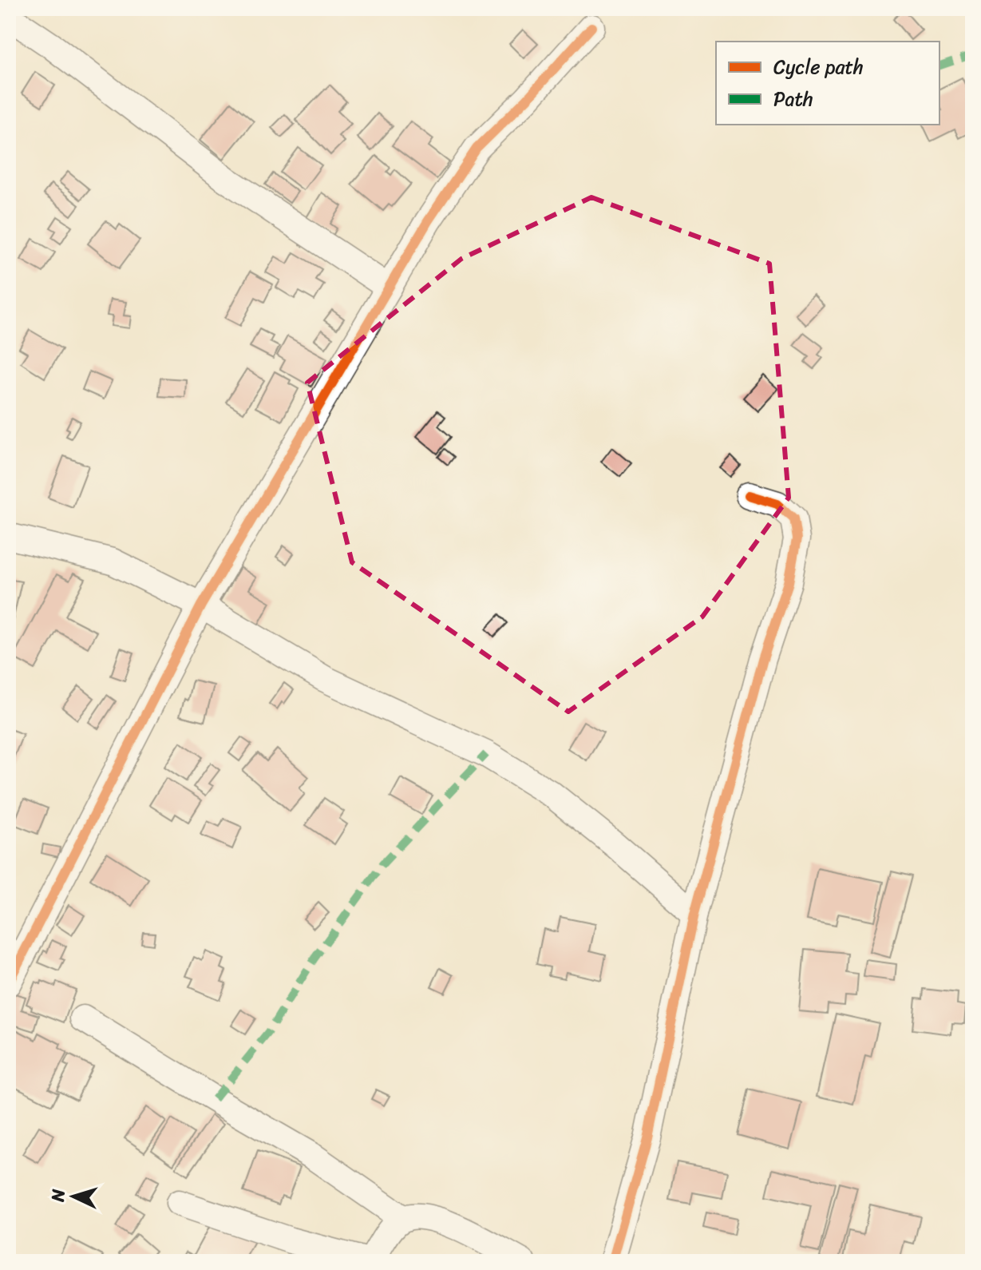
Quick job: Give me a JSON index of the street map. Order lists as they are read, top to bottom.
{
  "legend": ["Cycle path", "Path"],
  "north": "left"
}
